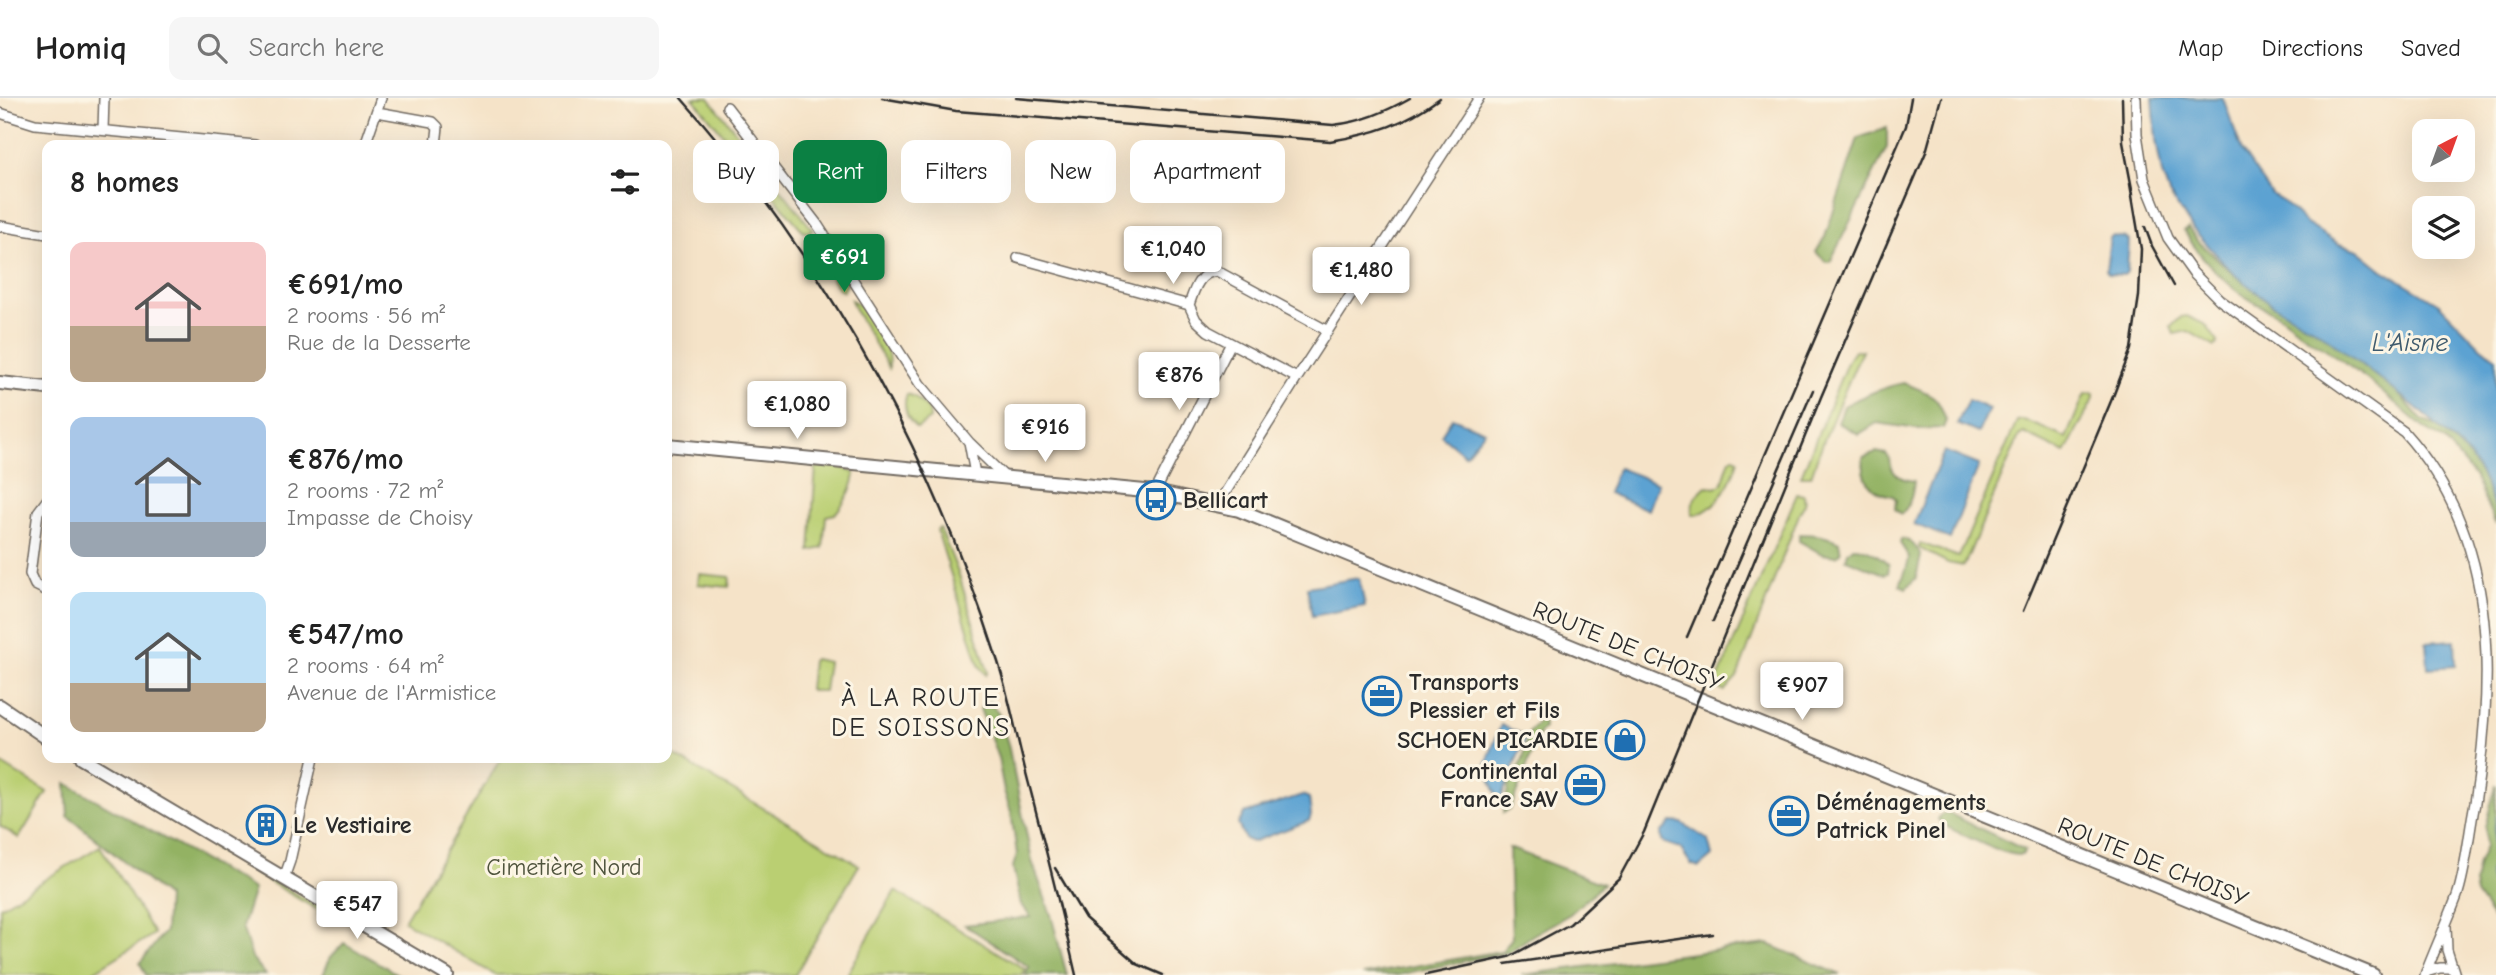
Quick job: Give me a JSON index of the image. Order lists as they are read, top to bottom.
{
  "streets": {
    "street": ["ROUTE DE CHOISY"]
  },
  "districts": ["À LA ROUTE DE SOISSONS"],
  "water": ["L'Aisne"],
  "parks": ["Cimetière Nord"],
  "places": {
    "bus stop": ["Bellicart"],
    "office": ["Transports Plessier et Fils", "Continental France SAV", "Déménagements Patrick Pinel"],
    "shop": ["SCHOEN PICARDIE"],
    "building": ["Le Vestiaire"]
  },
  "north": "top right",
  "page": {
    "header": "Homiq",
    "search": "Search here",
    "nav": ["Map", "Directions", "Saved"],
    "chip": [
      "Buy",
      "Rent",
      "Filters",
      "New",
      "Apartment"
    ],
    "heading": "8 homes",
    "list": [
      {
        "name": "€691/mo",
        "note": "2 rooms · 56 m² · Rue de la Desserte"
      },
      {
        "name": "€876/mo",
        "note": "2 rooms · 72 m² · Impasse de Choisy"
      },
      {
        "name": "€547/mo",
        "note": "2 rooms · 64 m² · Avenue de l'Armistice"
      }
    ],
    "price": [
      "€1,040",
      "€691",
      "€1,480",
      "€876",
      "€1,080",
      "€916",
      "€907",
      "€547"
    ]
  }
}
